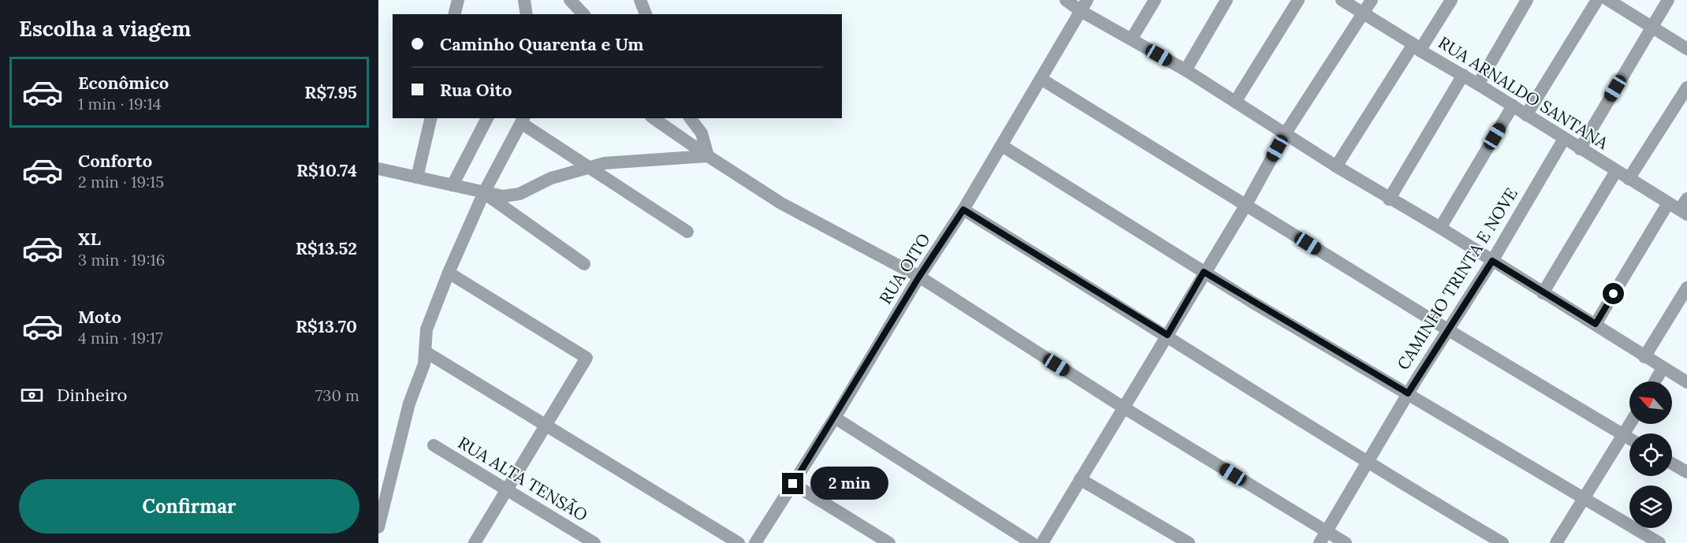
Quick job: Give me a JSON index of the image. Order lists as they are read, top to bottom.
{
  "streets": {
    "street": [
      "RUA ARNALDO SANTANA",
      "RUA OITO",
      "CAMINHO TRINTA E NOVE",
      "RUA ALTA TENSÃO"
    ]
  },
  "crossings": [
    ["RUA ARNALDO SANTANA", "CAMINHO TRINTA E NOVE"]
  ],
  "north": "top left",
  "page": {
    "heading": "Escolha a viagem",
    "banner": ["Caminho Quarenta e Um", "Rua Oito"],
    "list": [
      {
        "name": "Econômico",
        "note": "1 min · 19:14",
        "value": "R$7.95"
      },
      {
        "name": "Conforto",
        "note": "2 min · 19:15",
        "value": "R$10.74"
      },
      {
        "name": "XL",
        "note": "3 min · 19:16",
        "value": "R$13.52"
      },
      {
        "name": "Moto",
        "note": "4 min · 19:17",
        "value": "R$13.70"
      }
    ],
    "pay": ["Dinheiro", "730 m"],
    "bubble": "2 min",
    "buttons": "Confirmar"
  }
}
